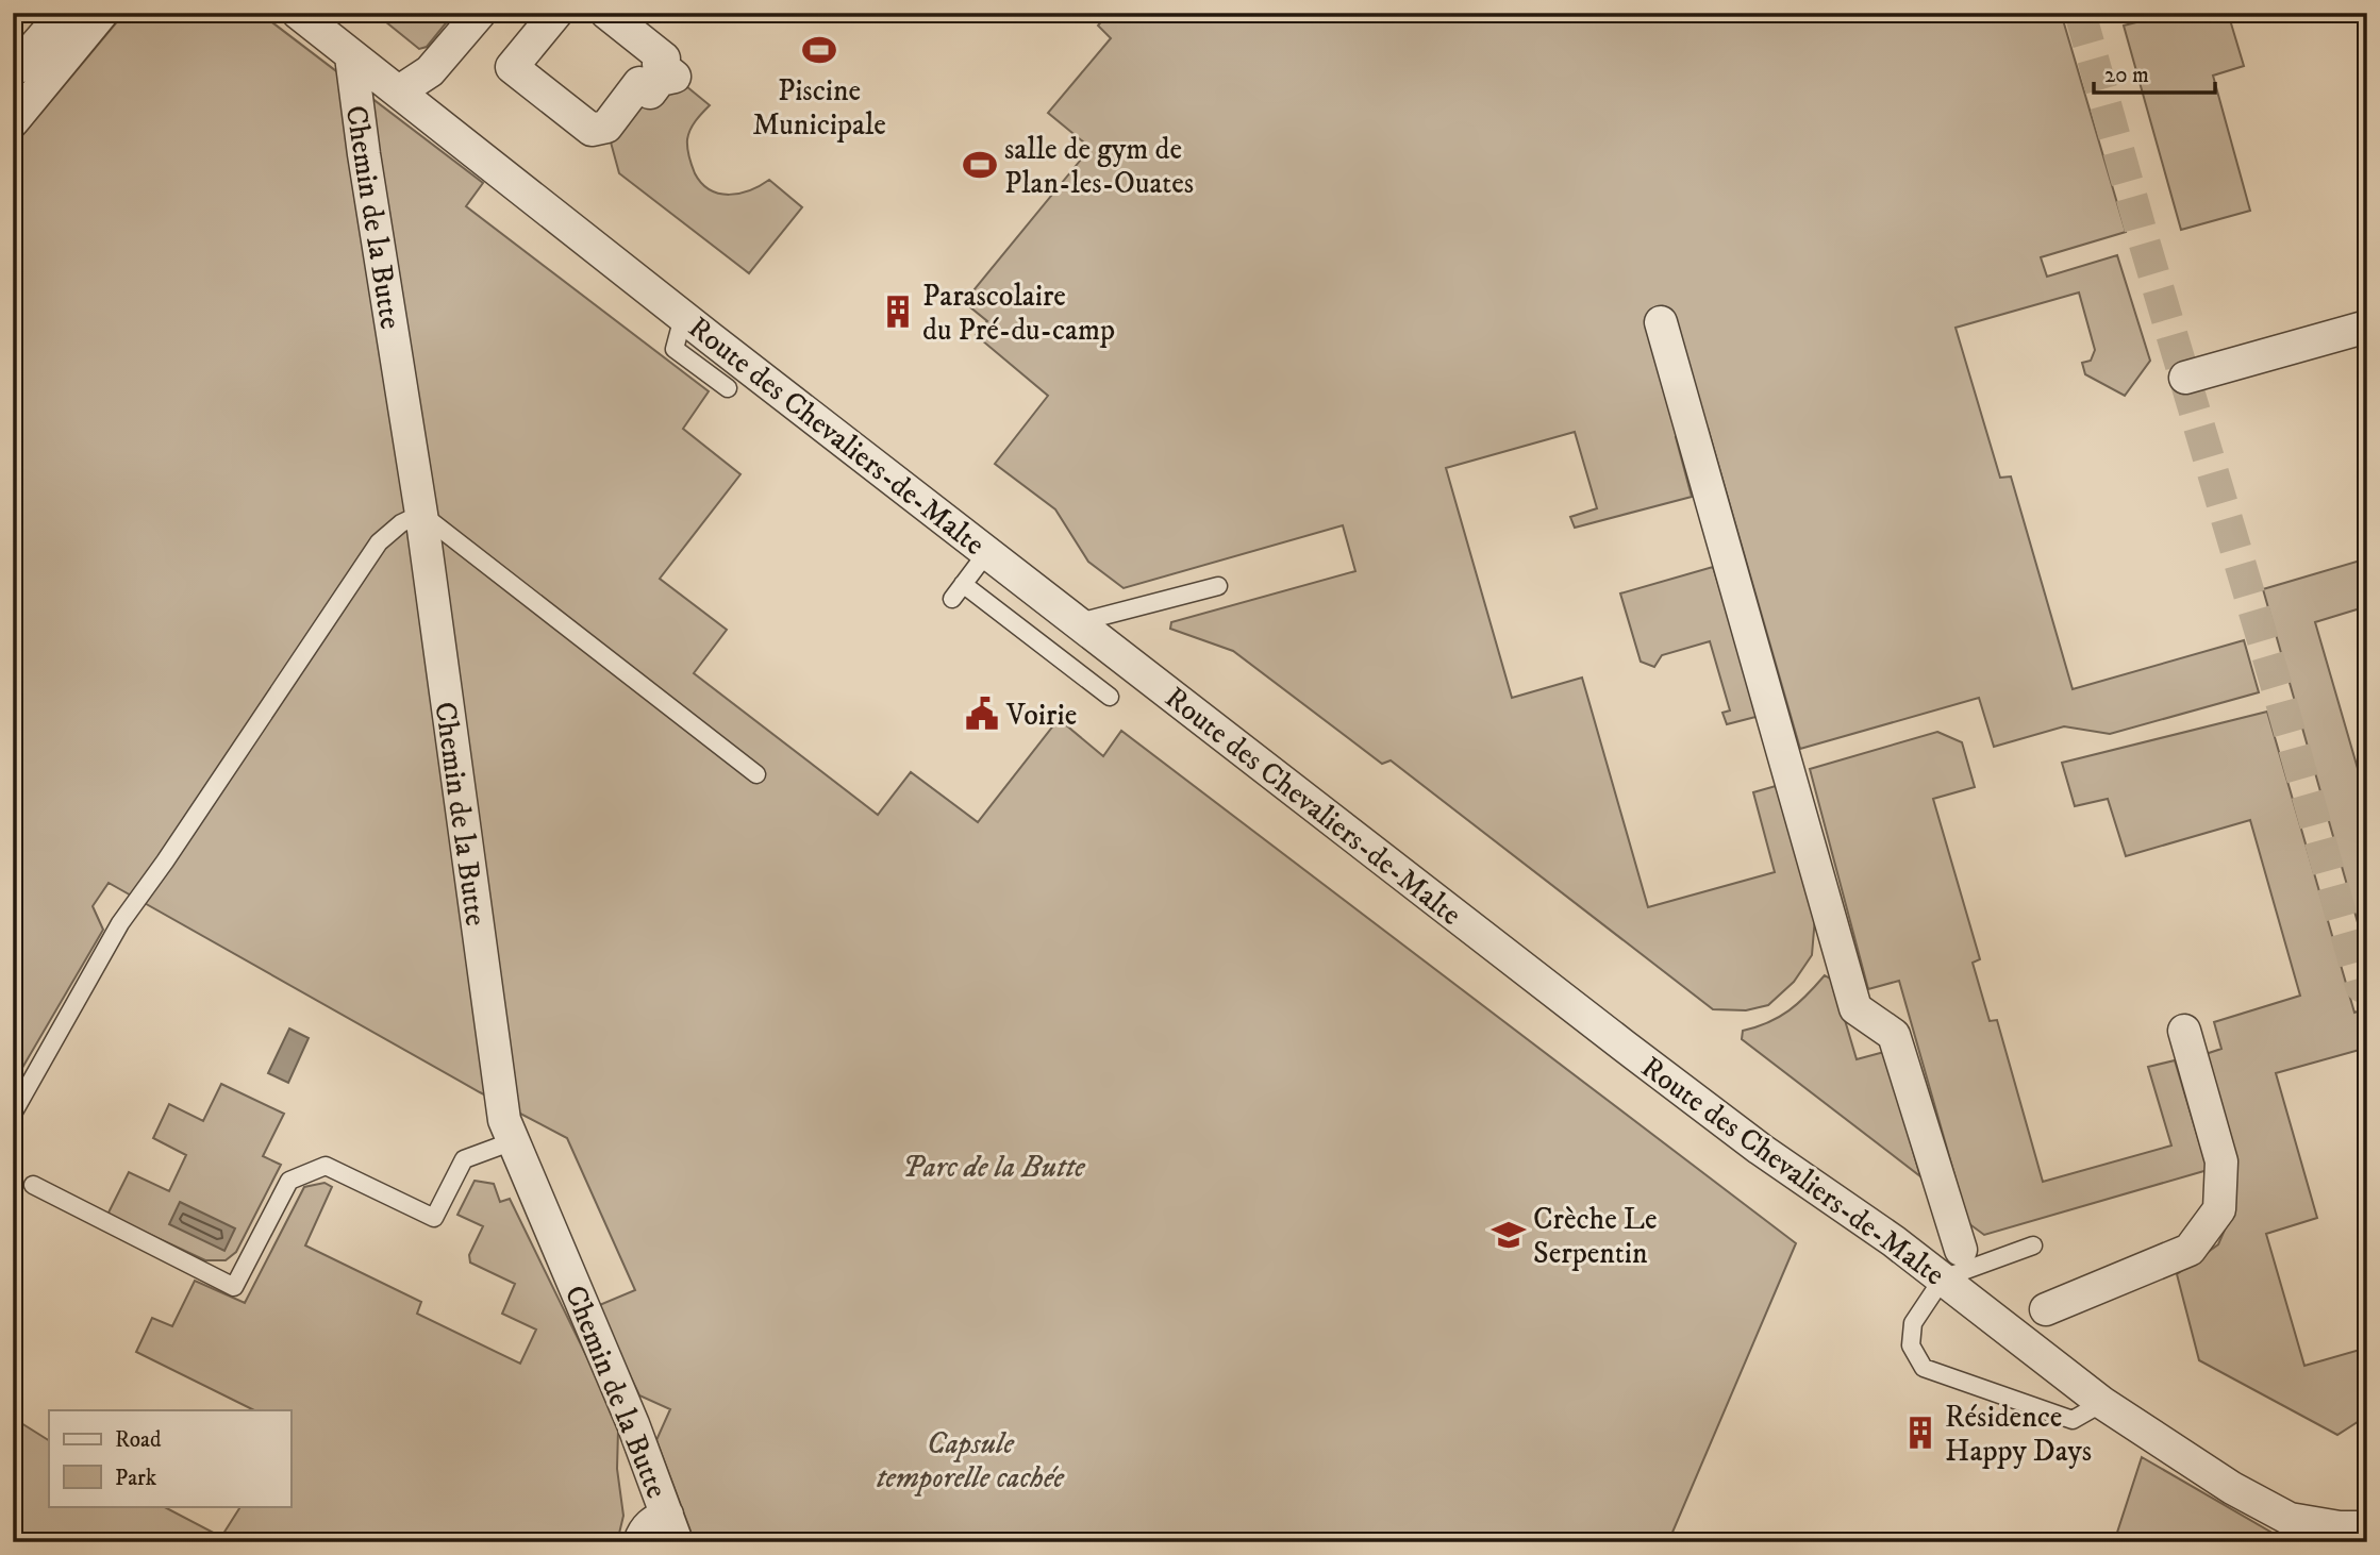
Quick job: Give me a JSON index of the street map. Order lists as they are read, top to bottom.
{
  "streets": {
    "street": ["Chemin de la Butte", "Route des Chevaliers-de-Malte"]
  },
  "crossings": [
    ["Chemin de la Butte", "Route des Chevaliers-de-Malte"]
  ],
  "parks": ["Parc de la Butte", "Capsule temporelle cachée"],
  "places": {
    "sports": ["Piscine Municipale", "salle de gym de Plan-les-Ouates"],
    "building": ["Parascolaire du Pré-du-camp", "Résidence Happy Days"],
    "public building": ["Voirie"],
    "school or university": ["Crèche Le Serpentin"]
  },
  "legend": ["Road", "Park"],
  "scale_bar": "20 m"
}
